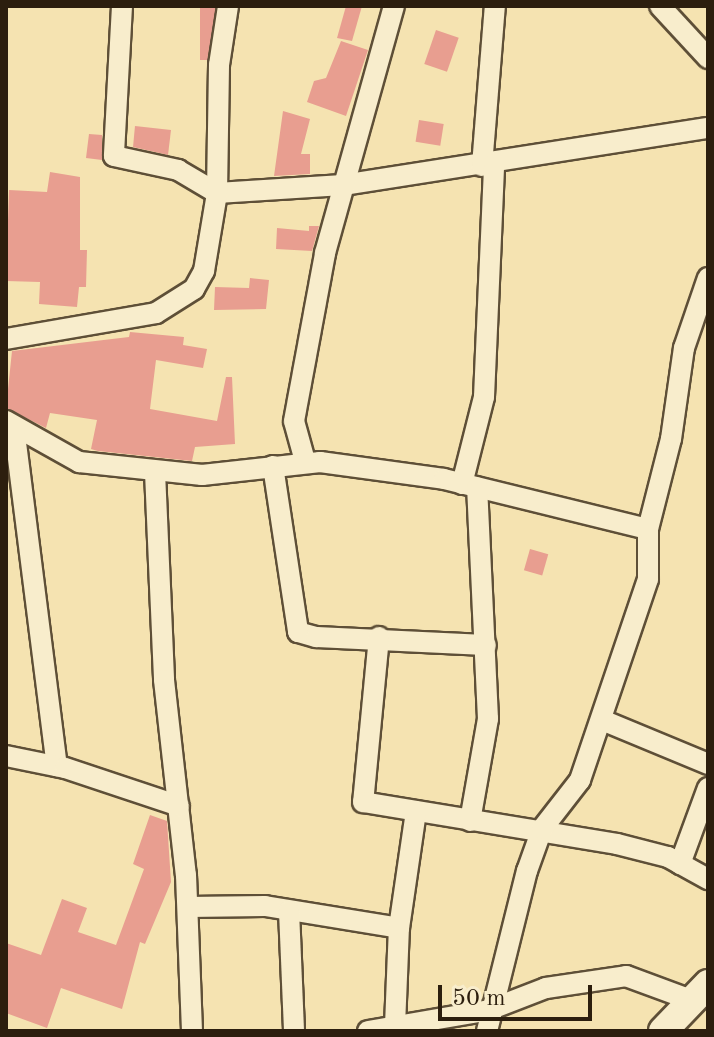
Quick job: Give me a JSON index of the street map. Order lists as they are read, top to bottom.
{
  "scale_bar": "50 m"
}
